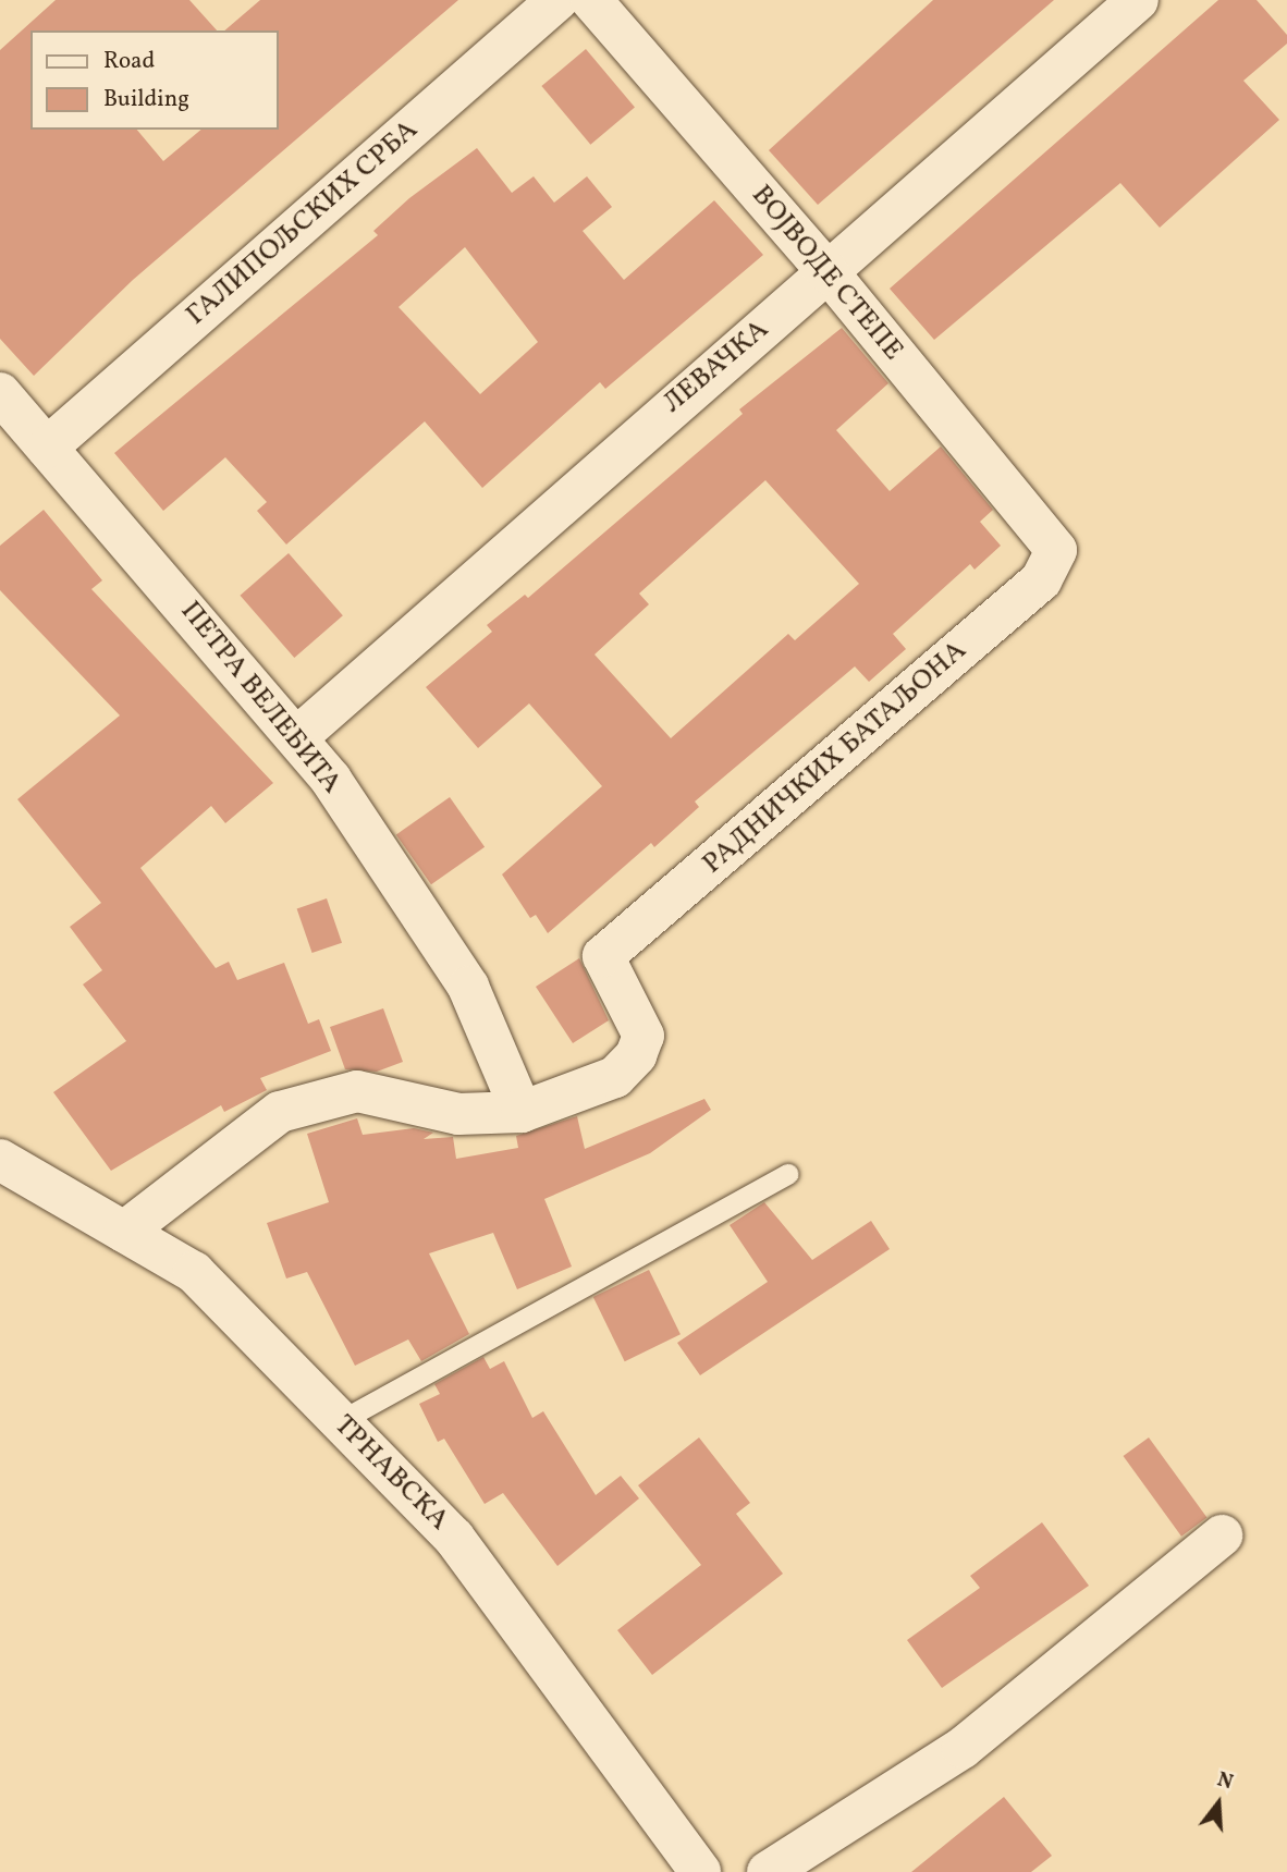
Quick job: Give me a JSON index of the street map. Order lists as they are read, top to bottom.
{
  "streets": {
    "street": [
      "ГАЛИПОЉСКИХ СРБА",
      "ВОЈВОДЕ СТЕПЕ",
      "ЛЕВАЧКА",
      "ПЕТРА ВЕЛЕБИТА",
      "РАДНИЧКИХ БАТАЉОНА",
      "ТРНАВСКА"
    ]
  },
  "crossings": [
    ["ГАЛИПОЉСКИХ СРБА", "ПЕТРА ВЕЛЕБИТА"],
    ["ВОЈВОДЕ СТЕПЕ", "ЛЕВАЧКА"],
    ["ВОЈВОДЕ СТЕПЕ", "РАДНИЧКИХ БАТАЉОНА"],
    ["ЛЕВАЧКА", "ПЕТРА ВЕЛЕБИТА"],
    ["ПЕТРА ВЕЛЕБИТА", "РАДНИЧКИХ БАТАЉОНА"]
  ],
  "legend": ["Road", "Building"],
  "north": "top"
}
